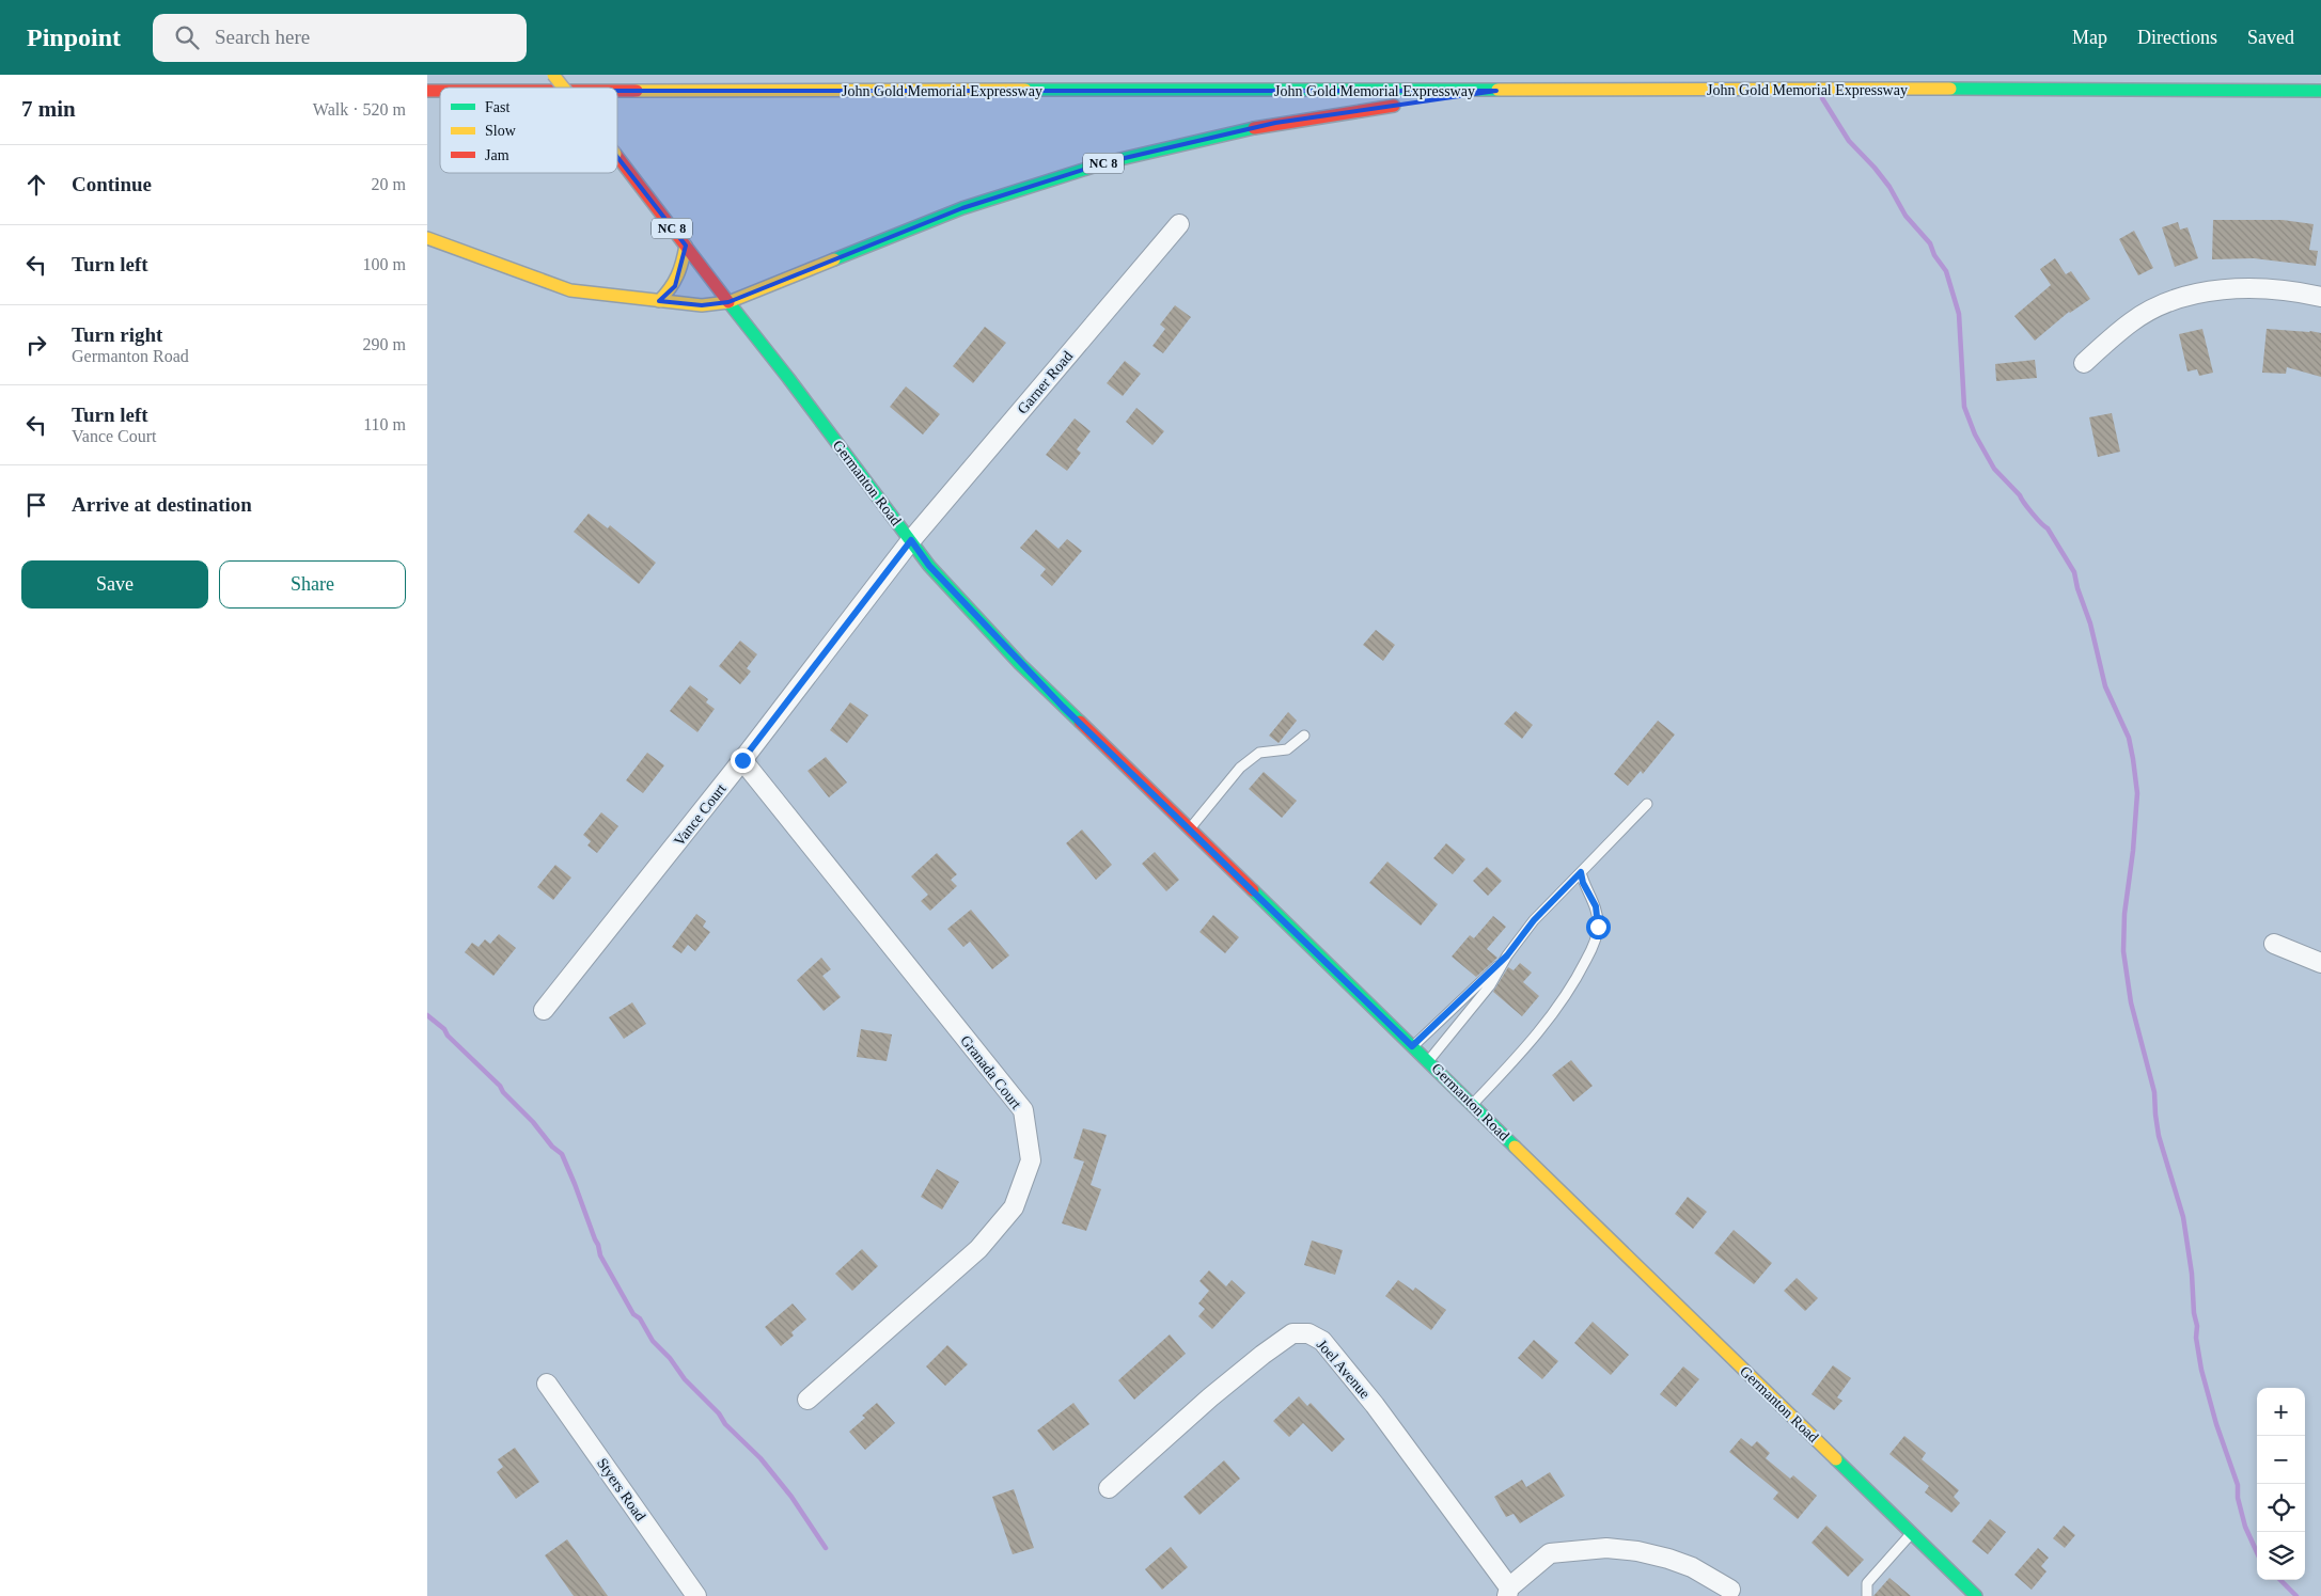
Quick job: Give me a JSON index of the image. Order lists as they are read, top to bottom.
{
  "streets": {
    "main road": ["John Gold Memorial Expressway", "NC 8", "Germanton Road"],
    "street": [
      "Garner Road",
      "Vance Court",
      "Granada Court",
      "Joel Avenue",
      "Styers Road"
    ]
  },
  "crossings": [
    ["NC 8", "Germanton Road"],
    ["Garner Road", "Germanton Road"],
    ["Garner Road", "Vance Court"],
    ["Germanton Road", "Vance Court"],
    ["Vance Court", "Granada Court"]
  ],
  "legend": ["Fast", "Slow", "Jam"],
  "page": {
    "header": "Pinpoint",
    "search": "Search here",
    "nav": ["Map", "Directions", "Saved"],
    "heading": ["7 min", "Walk · 520 m"],
    "list": [
      ["Continue", "20 m"],
      ["Turn left", "100 m"],
      ["Turn right", "Germanton Road", "290 m"],
      ["Turn left", "Vance Court", "110 m"],
      "Arrive at destination"
    ],
    "buttons": ["Save", "Share"],
    "map_buttons": ["+", "−"]
  }
}
